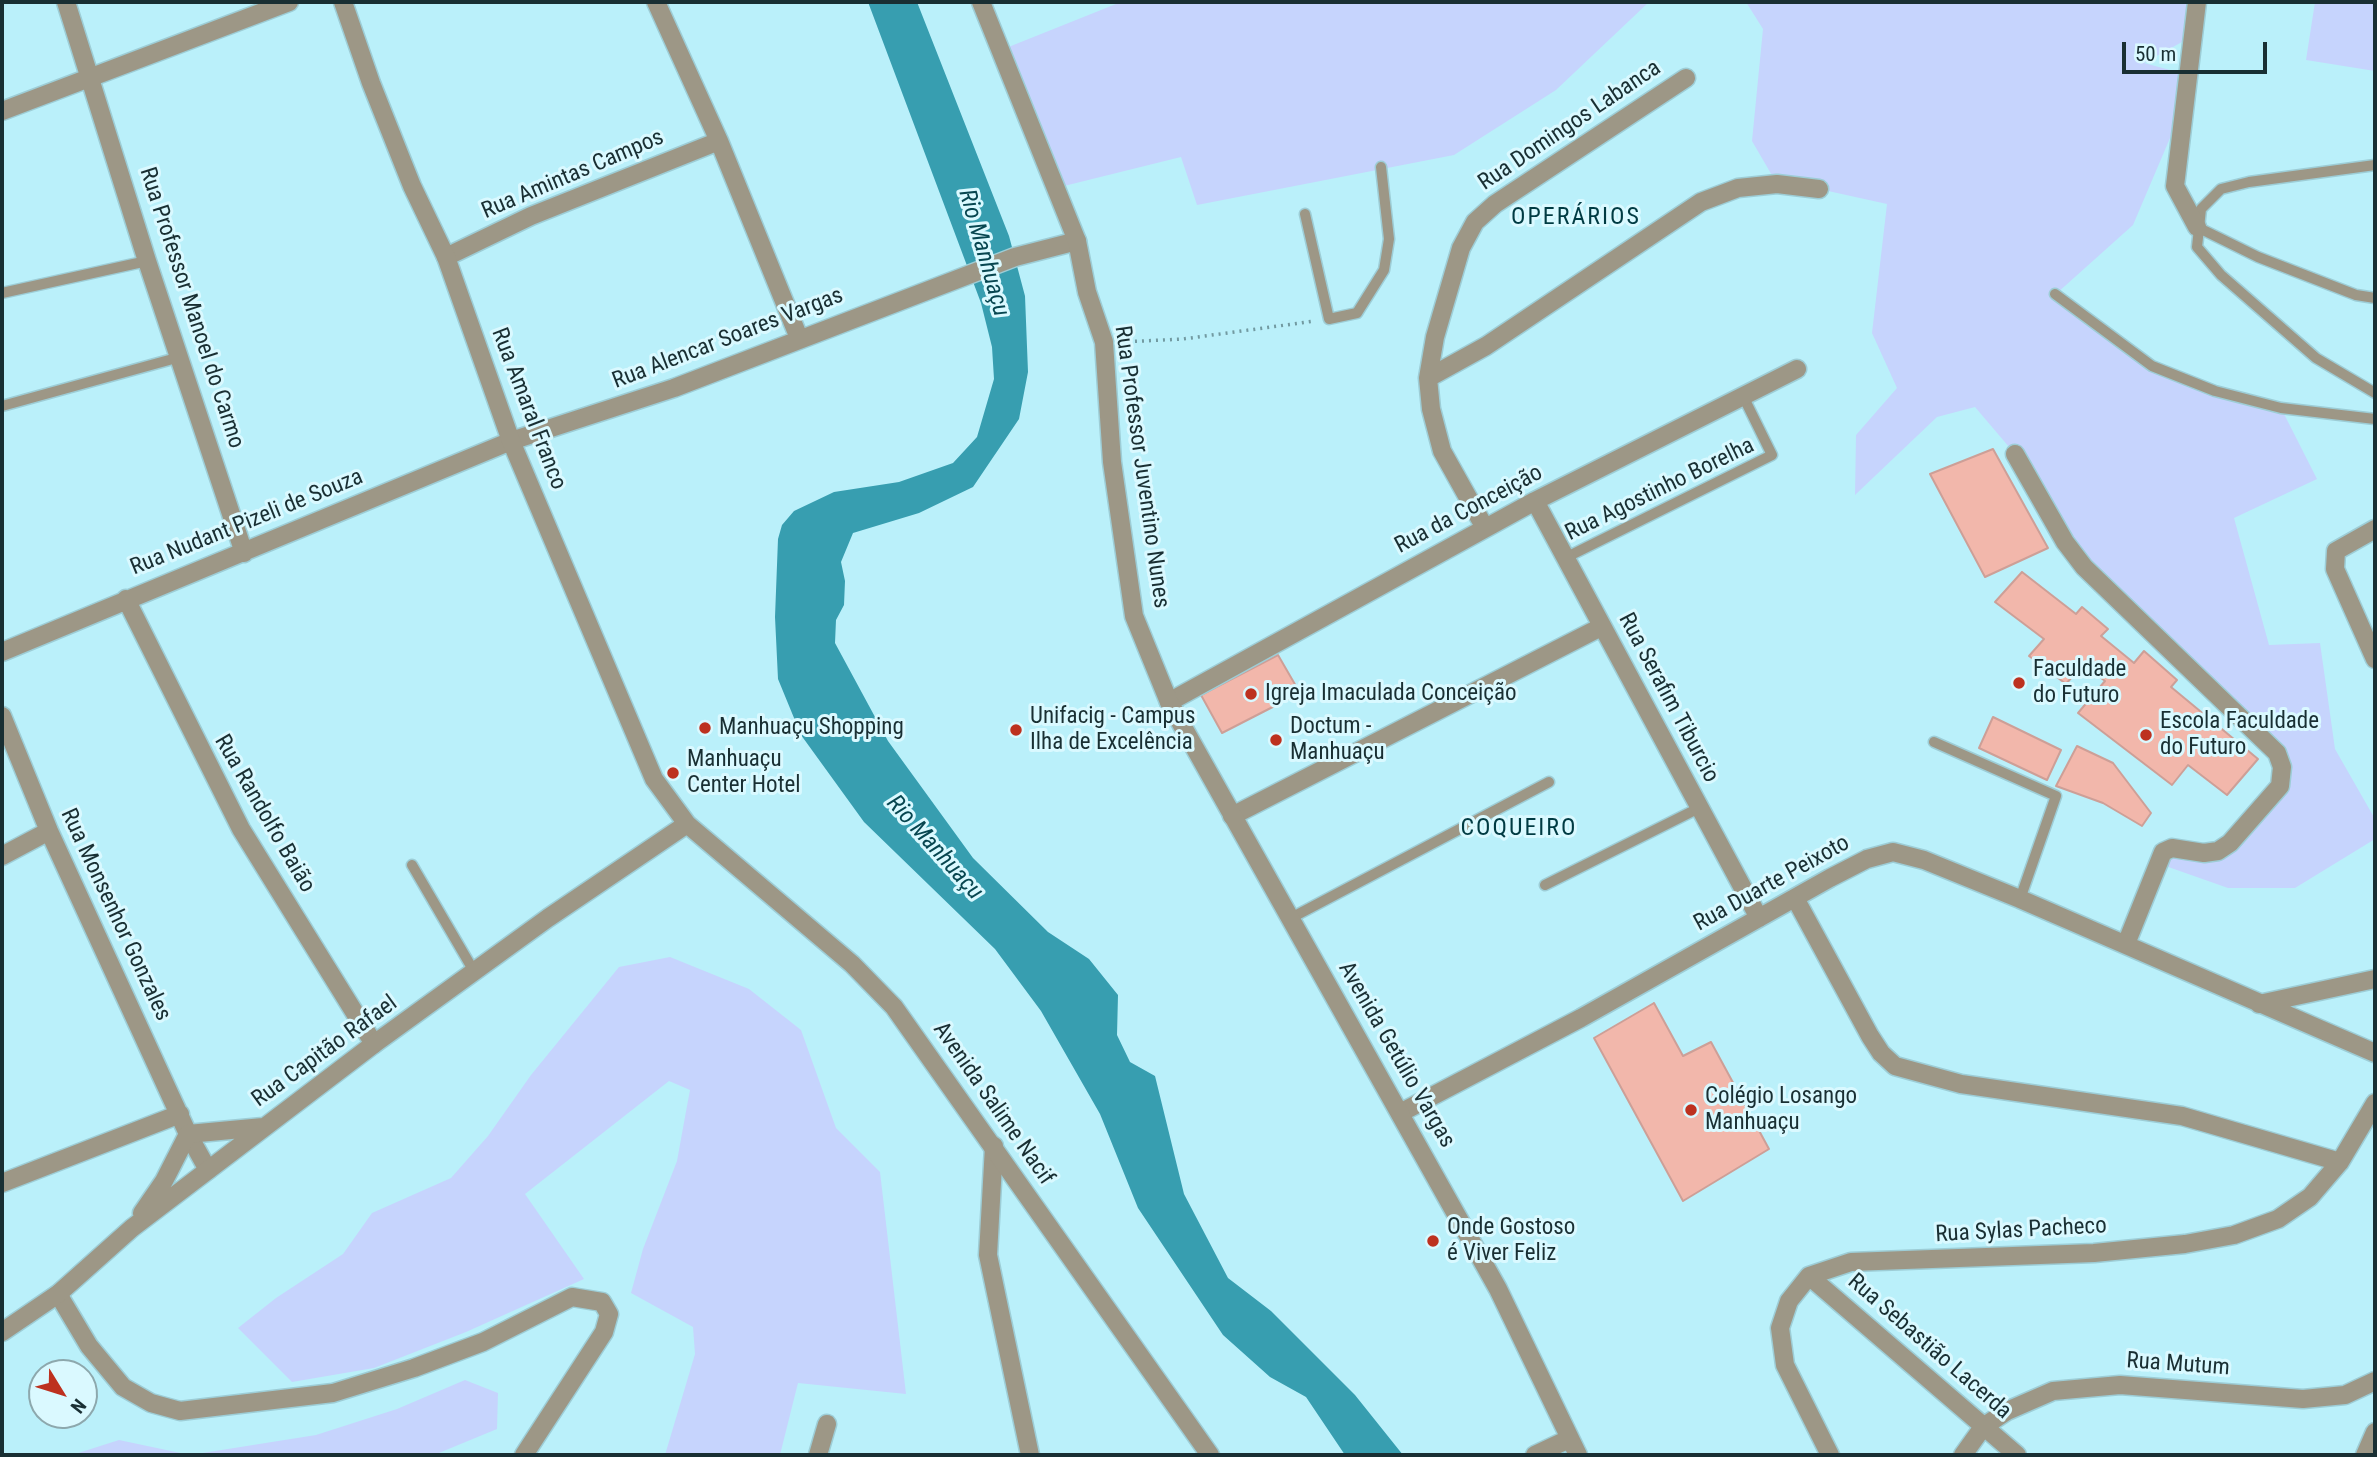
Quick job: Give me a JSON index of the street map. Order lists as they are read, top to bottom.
{
  "streets": {
    "street": [
      "Rua Domingos Labanca",
      "Rua Amintas Campos",
      "Rua Professor Manoel do Carmo",
      "Rua Alencar Soares Vargas",
      "Rua Amaral Franco",
      "Rua Professor Juventino Nunes",
      "Rua da Conceição",
      "Rua Nudant Pizeli de Souza",
      "Rua Serafim Tiburcio",
      "Rua Randolfo Baião",
      "Rua Duarte Peixoto",
      "Rua Monsenhor Gonzales",
      "Rua Capitão Rafael",
      "Avenida Getúlio Vargas",
      "Avenida Salime Nacif",
      "Rua Sylas Pacheco",
      "Rua Sebastião Lacerda",
      "Rua Mutum"
    ],
    "lane": ["Rua Agostinho Borelha"]
  },
  "crossings": [
    ["Rua Domingos Labanca", "Rua da Conceição"],
    ["Rua Amintas Campos", "Rua Amaral Franco"],
    ["Rua Professor Manoel do Carmo", "Rua Nudant Pizeli de Souza"],
    ["Rua Alencar Soares Vargas", "Rua Amaral Franco"],
    ["Rua Alencar Soares Vargas", "Rua Professor Juventino Nunes"],
    ["Rua Alencar Soares Vargas", "Rua Nudant Pizeli de Souza"],
    ["Rua Amaral Franco", "Rua Nudant Pizeli de Souza"],
    ["Rua Amaral Franco", "Rua Capitão Rafael"],
    ["Rua Amaral Franco", "Avenida Salime Nacif"],
    ["Rua Professor Juventino Nunes", "Rua da Conceição"],
    ["Rua Professor Juventino Nunes", "Avenida Getúlio Vargas"],
    ["Rua Agostinho Borelha", "Rua da Conceição"],
    ["Rua Agostinho Borelha", "Rua Serafim Tiburcio"],
    ["Rua da Conceição", "Rua Serafim Tiburcio"],
    ["Rua da Conceição", "Avenida Getúlio Vargas"],
    ["Rua Nudant Pizeli de Souza", "Rua Randolfo Baião"],
    ["Rua Serafim Tiburcio", "Rua Duarte Peixoto"],
    ["Rua Randolfo Baião", "Rua Capitão Rafael"],
    ["Rua Duarte Peixoto", "Avenida Getúlio Vargas"],
    ["Rua Monsenhor Gonzales", "Rua Capitão Rafael"],
    ["Rua Capitão Rafael", "Avenida Salime Nacif"],
    ["Rua Sylas Pacheco", "Rua Sebastião Lacerda"],
    ["Rua Sebastião Lacerda", "Rua Mutum"]
  ],
  "districts": ["OPERÁRIOS", "COQUEIRO"],
  "water": ["Rio Manhuaçu"],
  "places": [
    "Faculdade do Futuro",
    "Igreja Imaculada Conceição",
    "Manhuaçu Shopping",
    "Unifacig - Campus Ilha de Excelência",
    "Escola Faculdade do Futuro",
    "Doctum - Manhuaçu",
    "Manhuaçu Center Hotel",
    "Colégio Losango Manhuaçu",
    "Onde Gostoso é Viver Feliz"
  ],
  "scale_bar": "50 m",
  "north": "bottom right"
}
